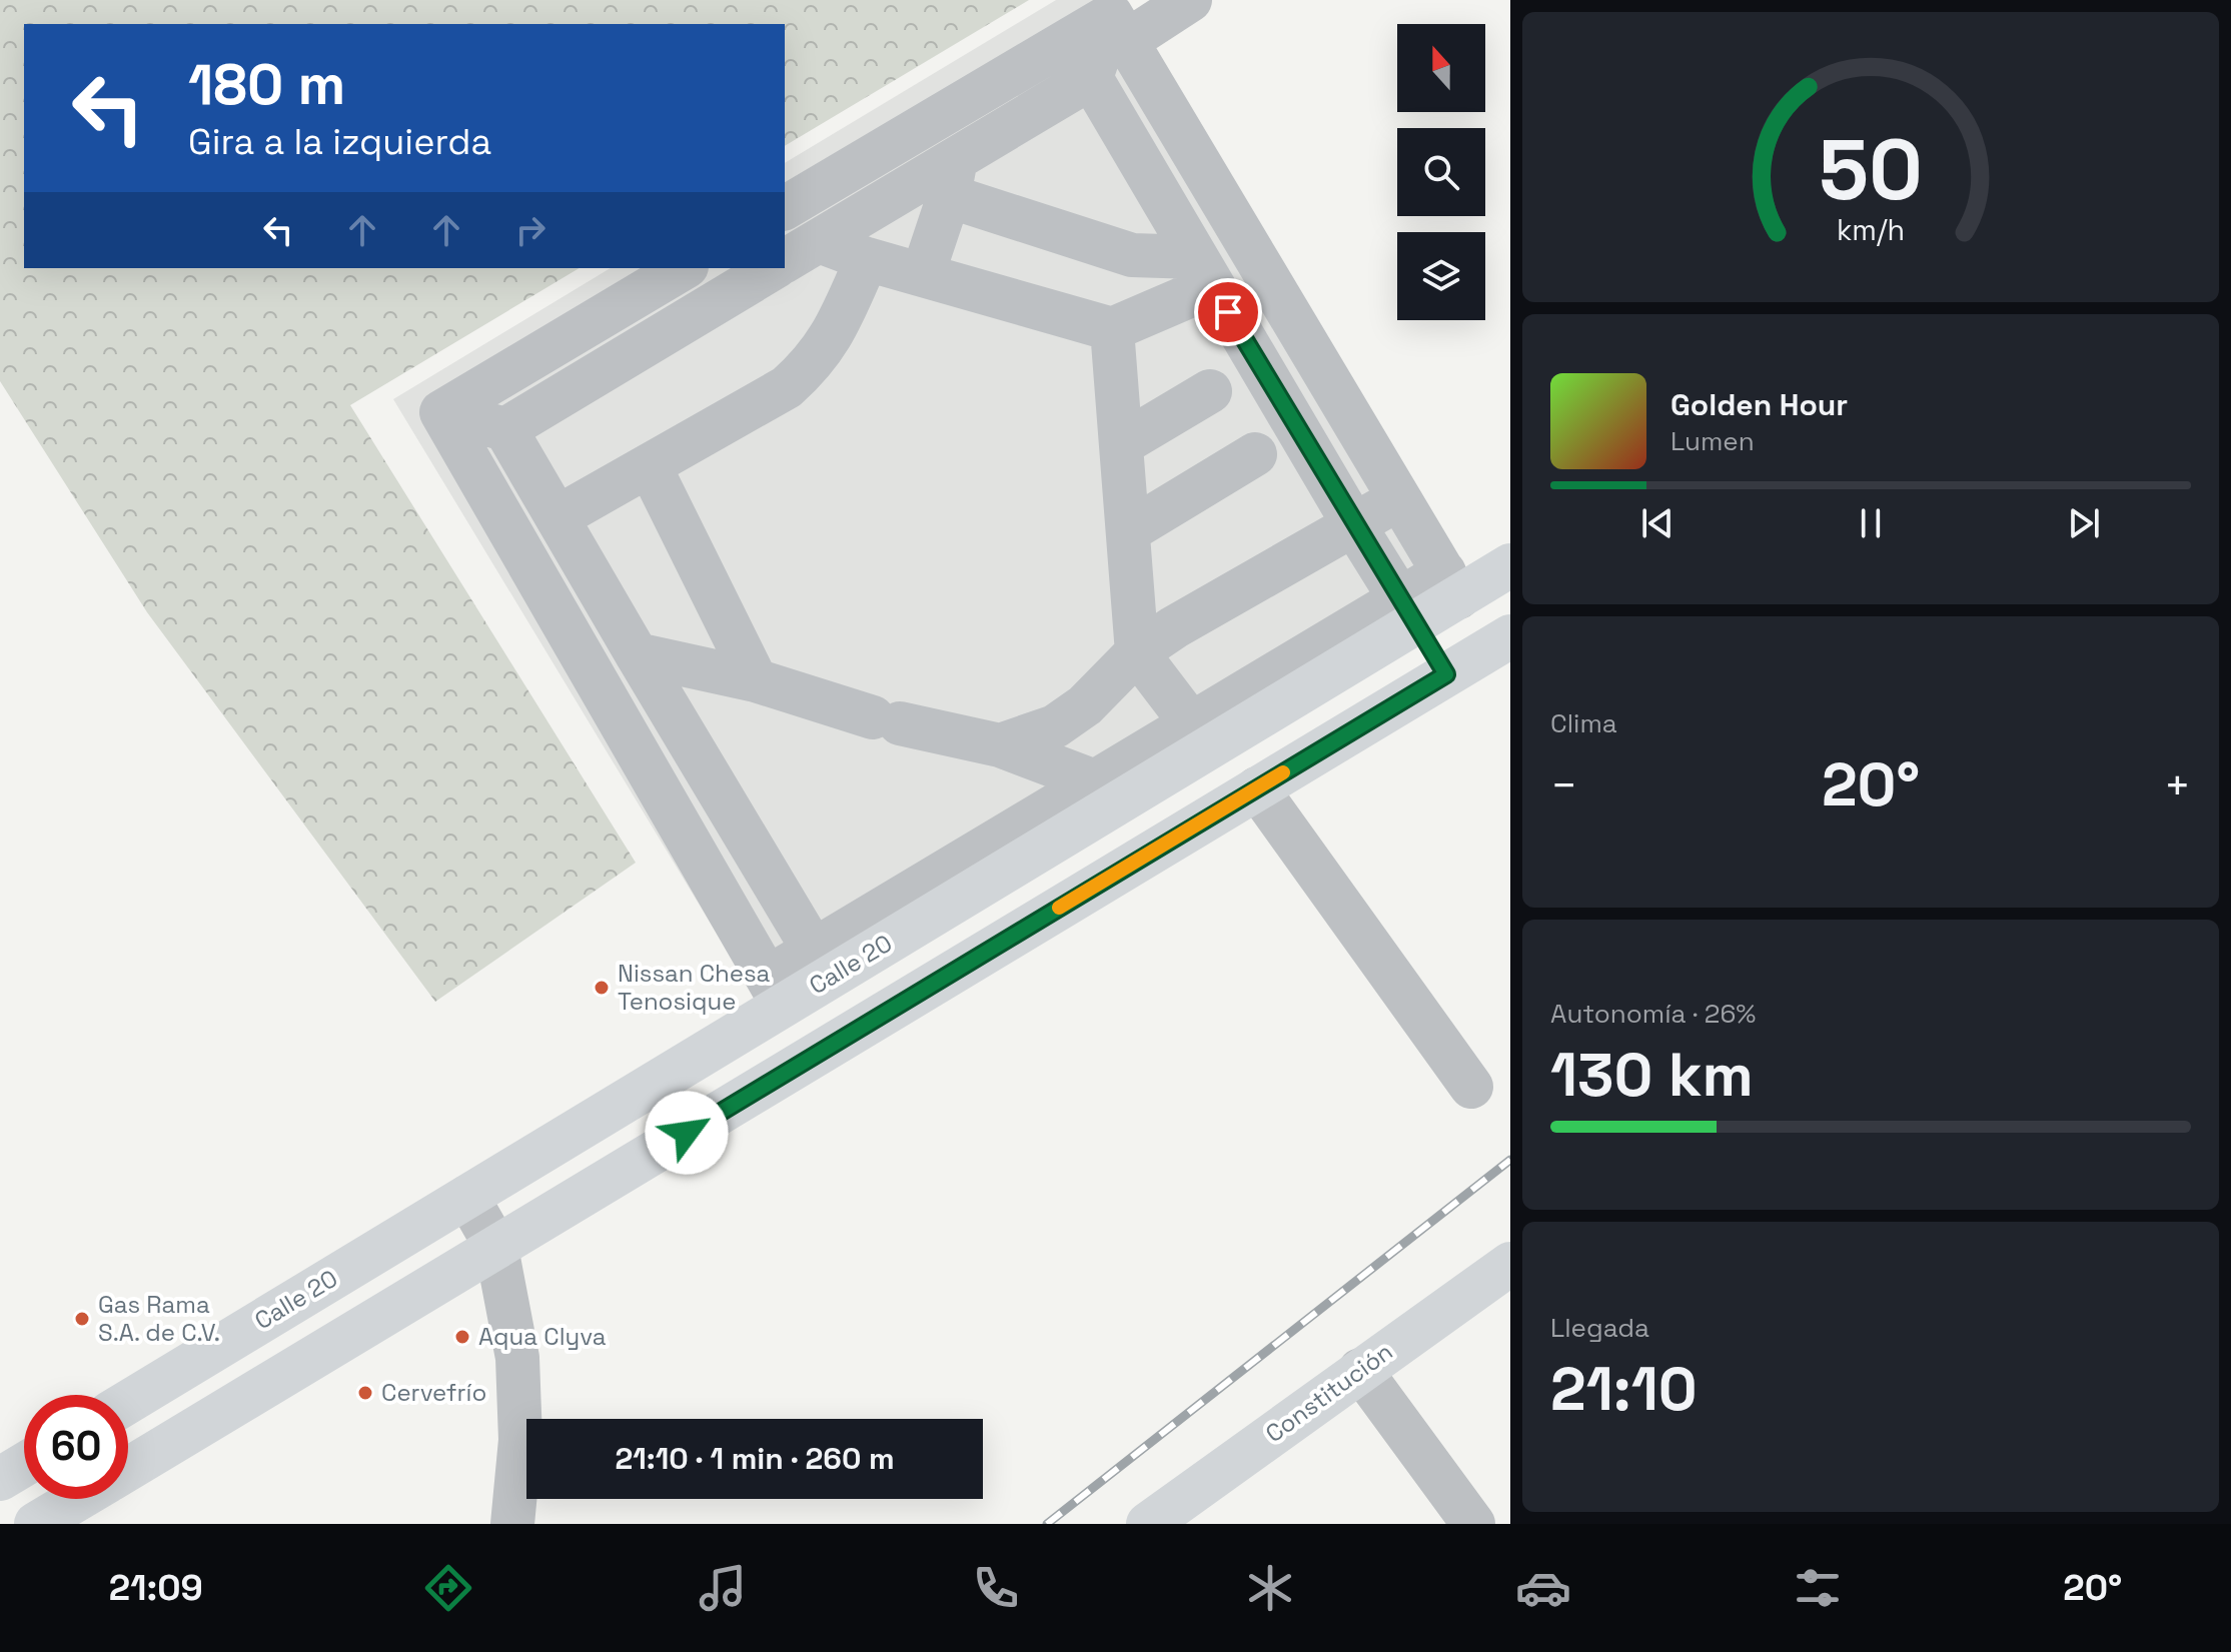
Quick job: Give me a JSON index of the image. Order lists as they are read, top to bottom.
{
  "streets": {
    "main road": ["Calle 20", "Constitución"]
  },
  "places": [
    "Nissan Chesa Tenosique",
    "Gas Rama S.A. de C.V.",
    "Aqua Clyva",
    "Cervefrío"
  ],
  "north": "top",
  "page": {
    "turn": ["180 m", "Gira a la izquierda"],
    "song": ["Golden Hour", "Lumen"],
    "tile": [
      "Clima",
      ["Autonomía · 26%", "130 km"],
      ["Llegada", "21:10"]
    ],
    "heat": ["−", "20°", "+"],
    "limit": "60",
    "trip": "21:10 · 1 min · 260 m",
    "tabs": ["21:09", "20°"],
    "gauge": ["50", "km/h"]
  }
}
